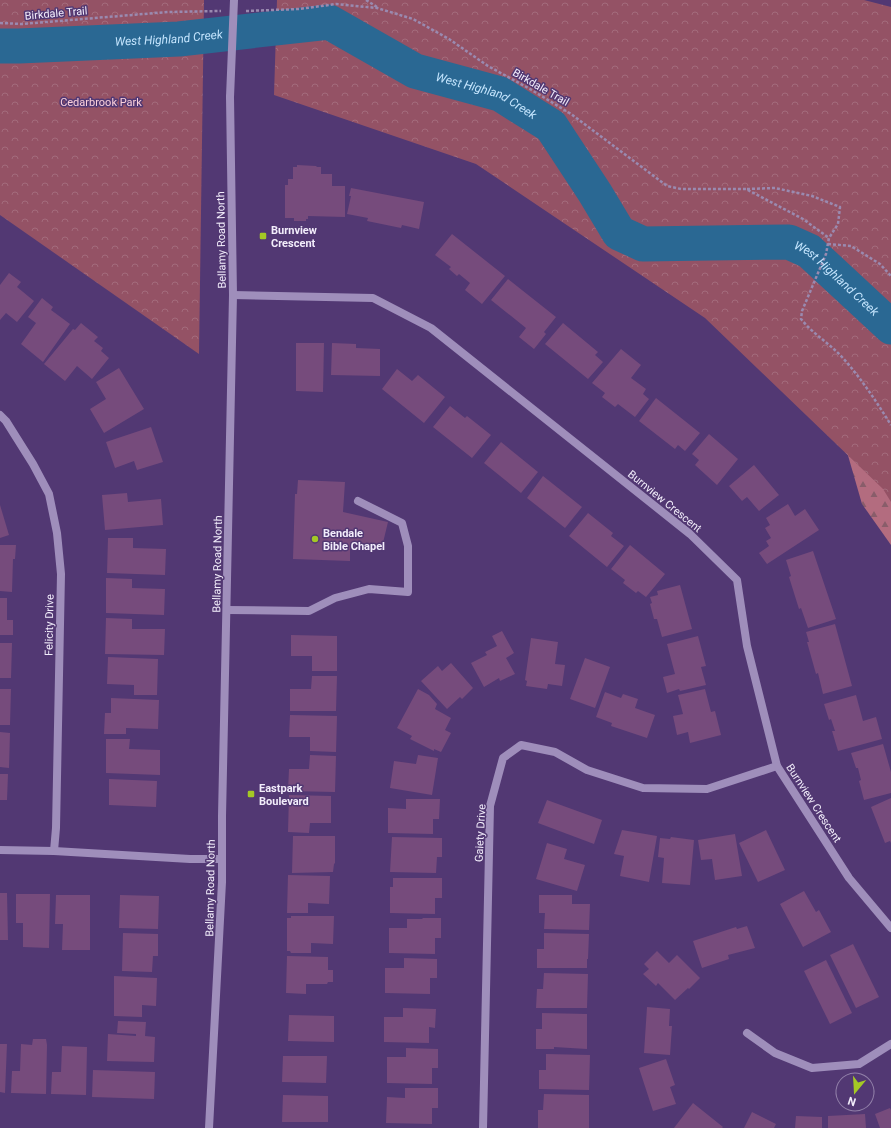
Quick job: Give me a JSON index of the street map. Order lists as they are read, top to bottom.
{
  "streets": {
    "street": [
      "Bellamy Road North",
      "Burnview Crescent",
      "Felicity Drive",
      "Gaiety Drive"
    ],
    "path": ["Birkdale Trail"]
  },
  "crossings": [
    ["Bellamy Road North", "Burnview Crescent"],
    ["Burnview Crescent", "Gaiety Drive"]
  ],
  "water": ["West Highland Creek"],
  "parks": ["Cedarbrook Park"],
  "places": {
    "transit": ["Burnview Crescent", "Eastpark Boulevard"],
    "other": ["Bendale Bible Chapel"]
  },
  "north": "bottom"
}
